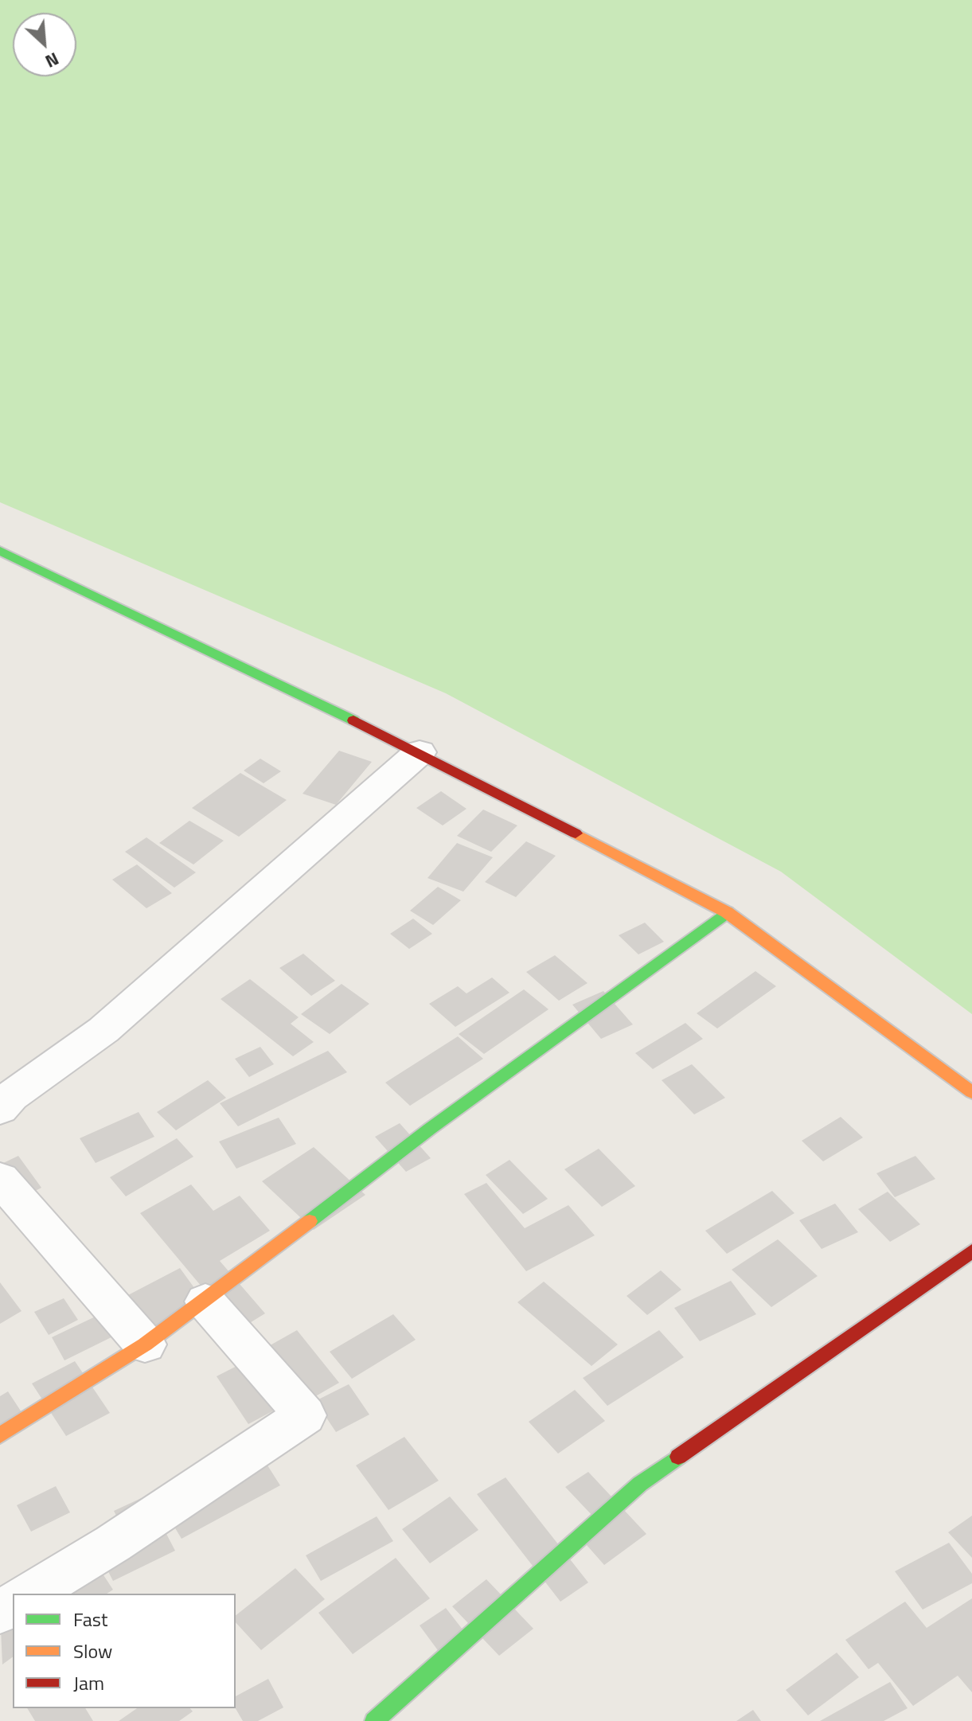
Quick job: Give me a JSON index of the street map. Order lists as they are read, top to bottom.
{
  "legend": ["Fast", "Slow", "Jam"],
  "north": "bottom right"
}
